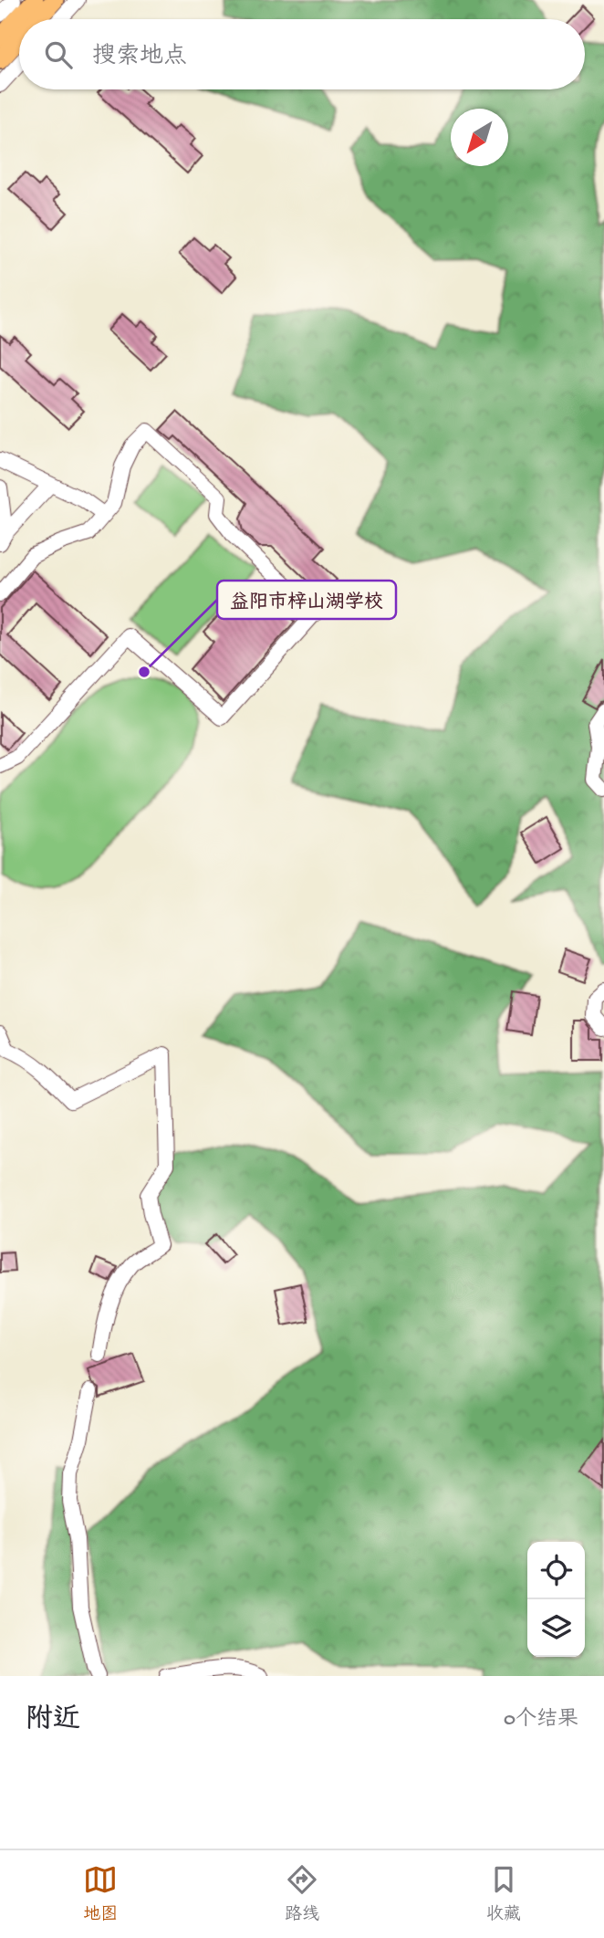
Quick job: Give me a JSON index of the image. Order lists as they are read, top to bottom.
{
  "places": ["益阳市梓山湖学校"],
  "north": "bottom left",
  "page": {
    "search": "搜索地点",
    "heading": ["附近", "0个结果"],
    "nav": ["地图", "路线", "收藏"]
  }
}
